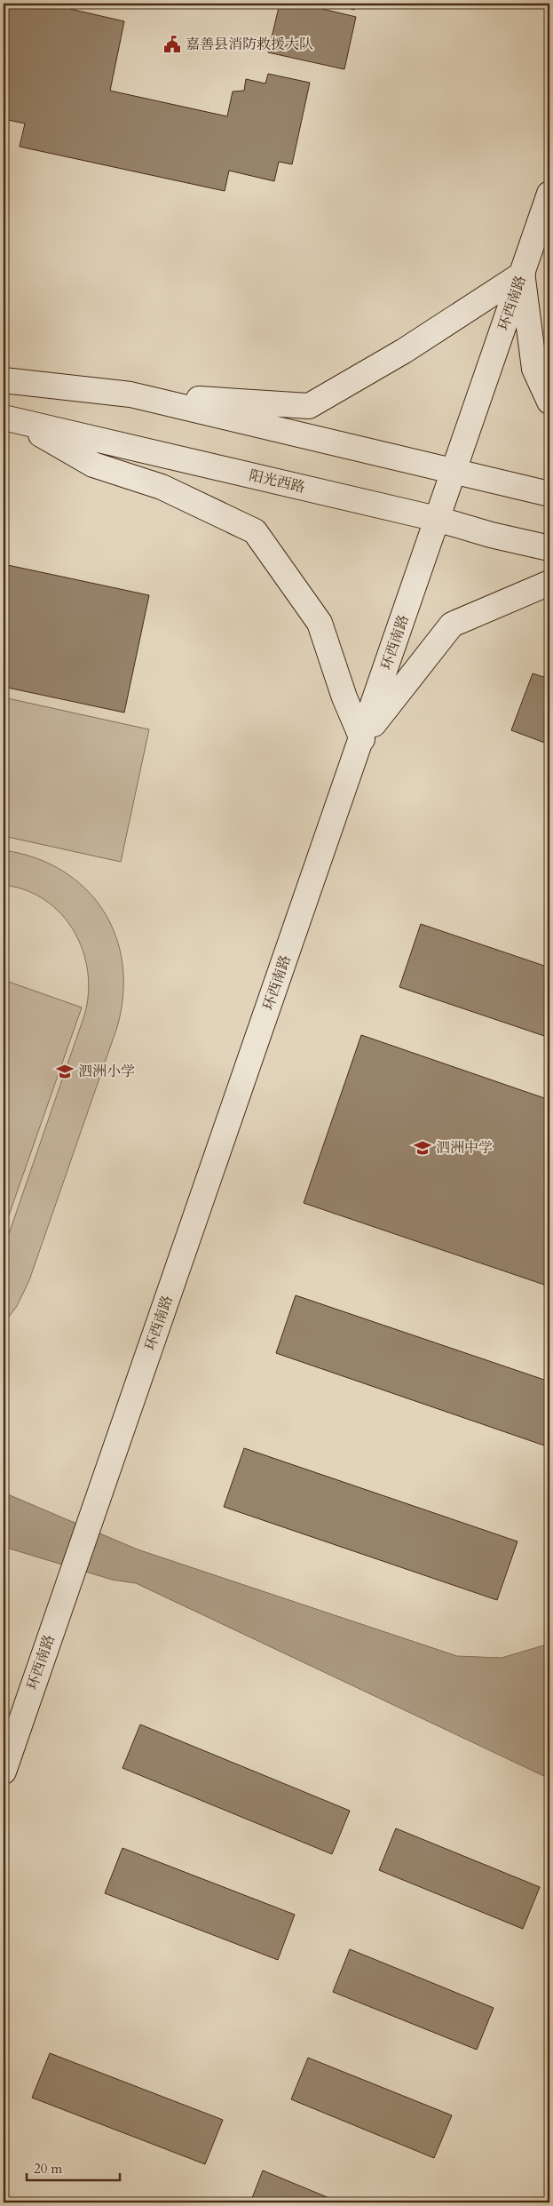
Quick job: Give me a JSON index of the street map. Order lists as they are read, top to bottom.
{
  "streets": {
    "street": ["环西南路", "阳光西路"]
  },
  "crossings": [
    ["环西南路", "阳光西路"]
  ],
  "places": {
    "public building": ["嘉善县消防救援大队"],
    "school or university": ["泗洲小学", "泗洲中学"]
  },
  "scale_bar": "20 m"
}
